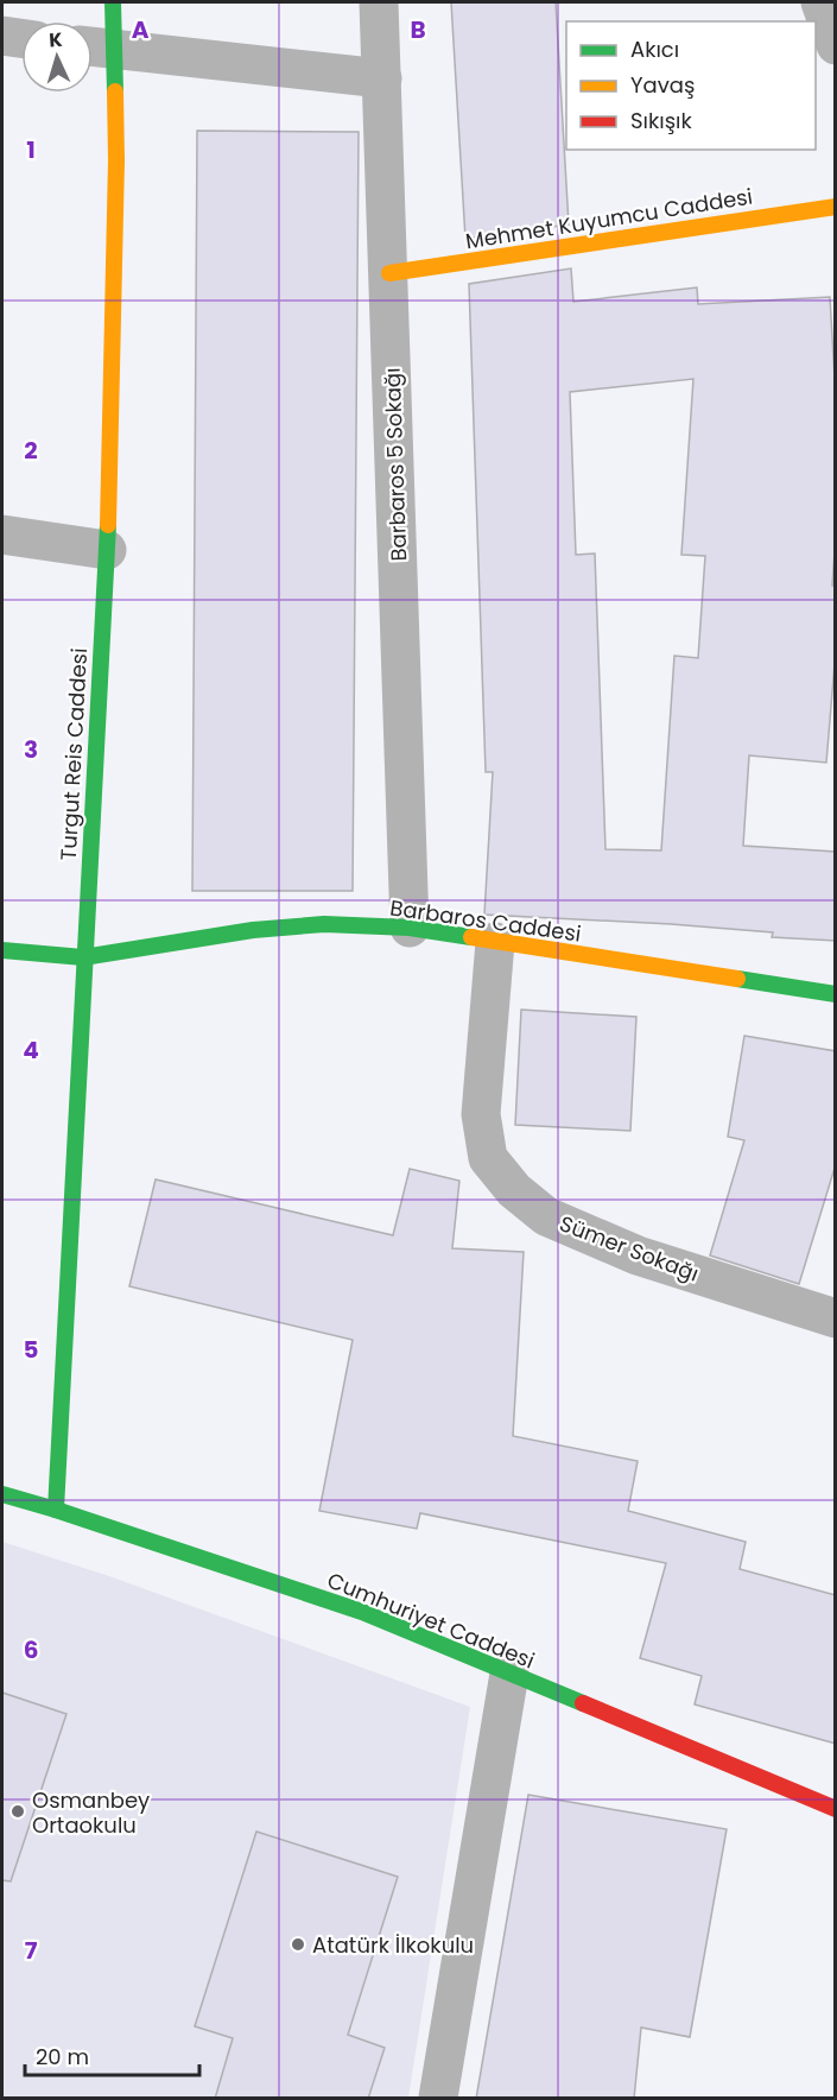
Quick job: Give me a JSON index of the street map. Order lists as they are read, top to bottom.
{
  "streets": {
    "street": [
      "Mehmet Kuyumcu Caddesi",
      "Barbaros 5 Sokağı",
      "Turgut Reis Caddesi",
      "Barbaros Caddesi",
      "Sümer Sokağı",
      "Cumhuriyet Caddesi"
    ]
  },
  "crossings": [
    ["Mehmet Kuyumcu Caddesi", "Barbaros 5 Sokağı"],
    ["Barbaros 5 Sokağı", "Barbaros Caddesi"],
    ["Turgut Reis Caddesi", "Barbaros Caddesi"],
    ["Turgut Reis Caddesi", "Cumhuriyet Caddesi"],
    ["Barbaros Caddesi", "Sümer Sokağı"]
  ],
  "places": ["Osmanbey Ortaokulu", "Atatürk İlkokulu"],
  "legend": ["Akıcı", "Yavaş", "Sıkışık"],
  "scale_bar": "20 m",
  "north": "top",
  "grid": {
    "columns": ["A", "B"],
    "rows": [
      "1",
      "2",
      "3",
      "4",
      "5",
      "6",
      "7"
    ]
  }
}
